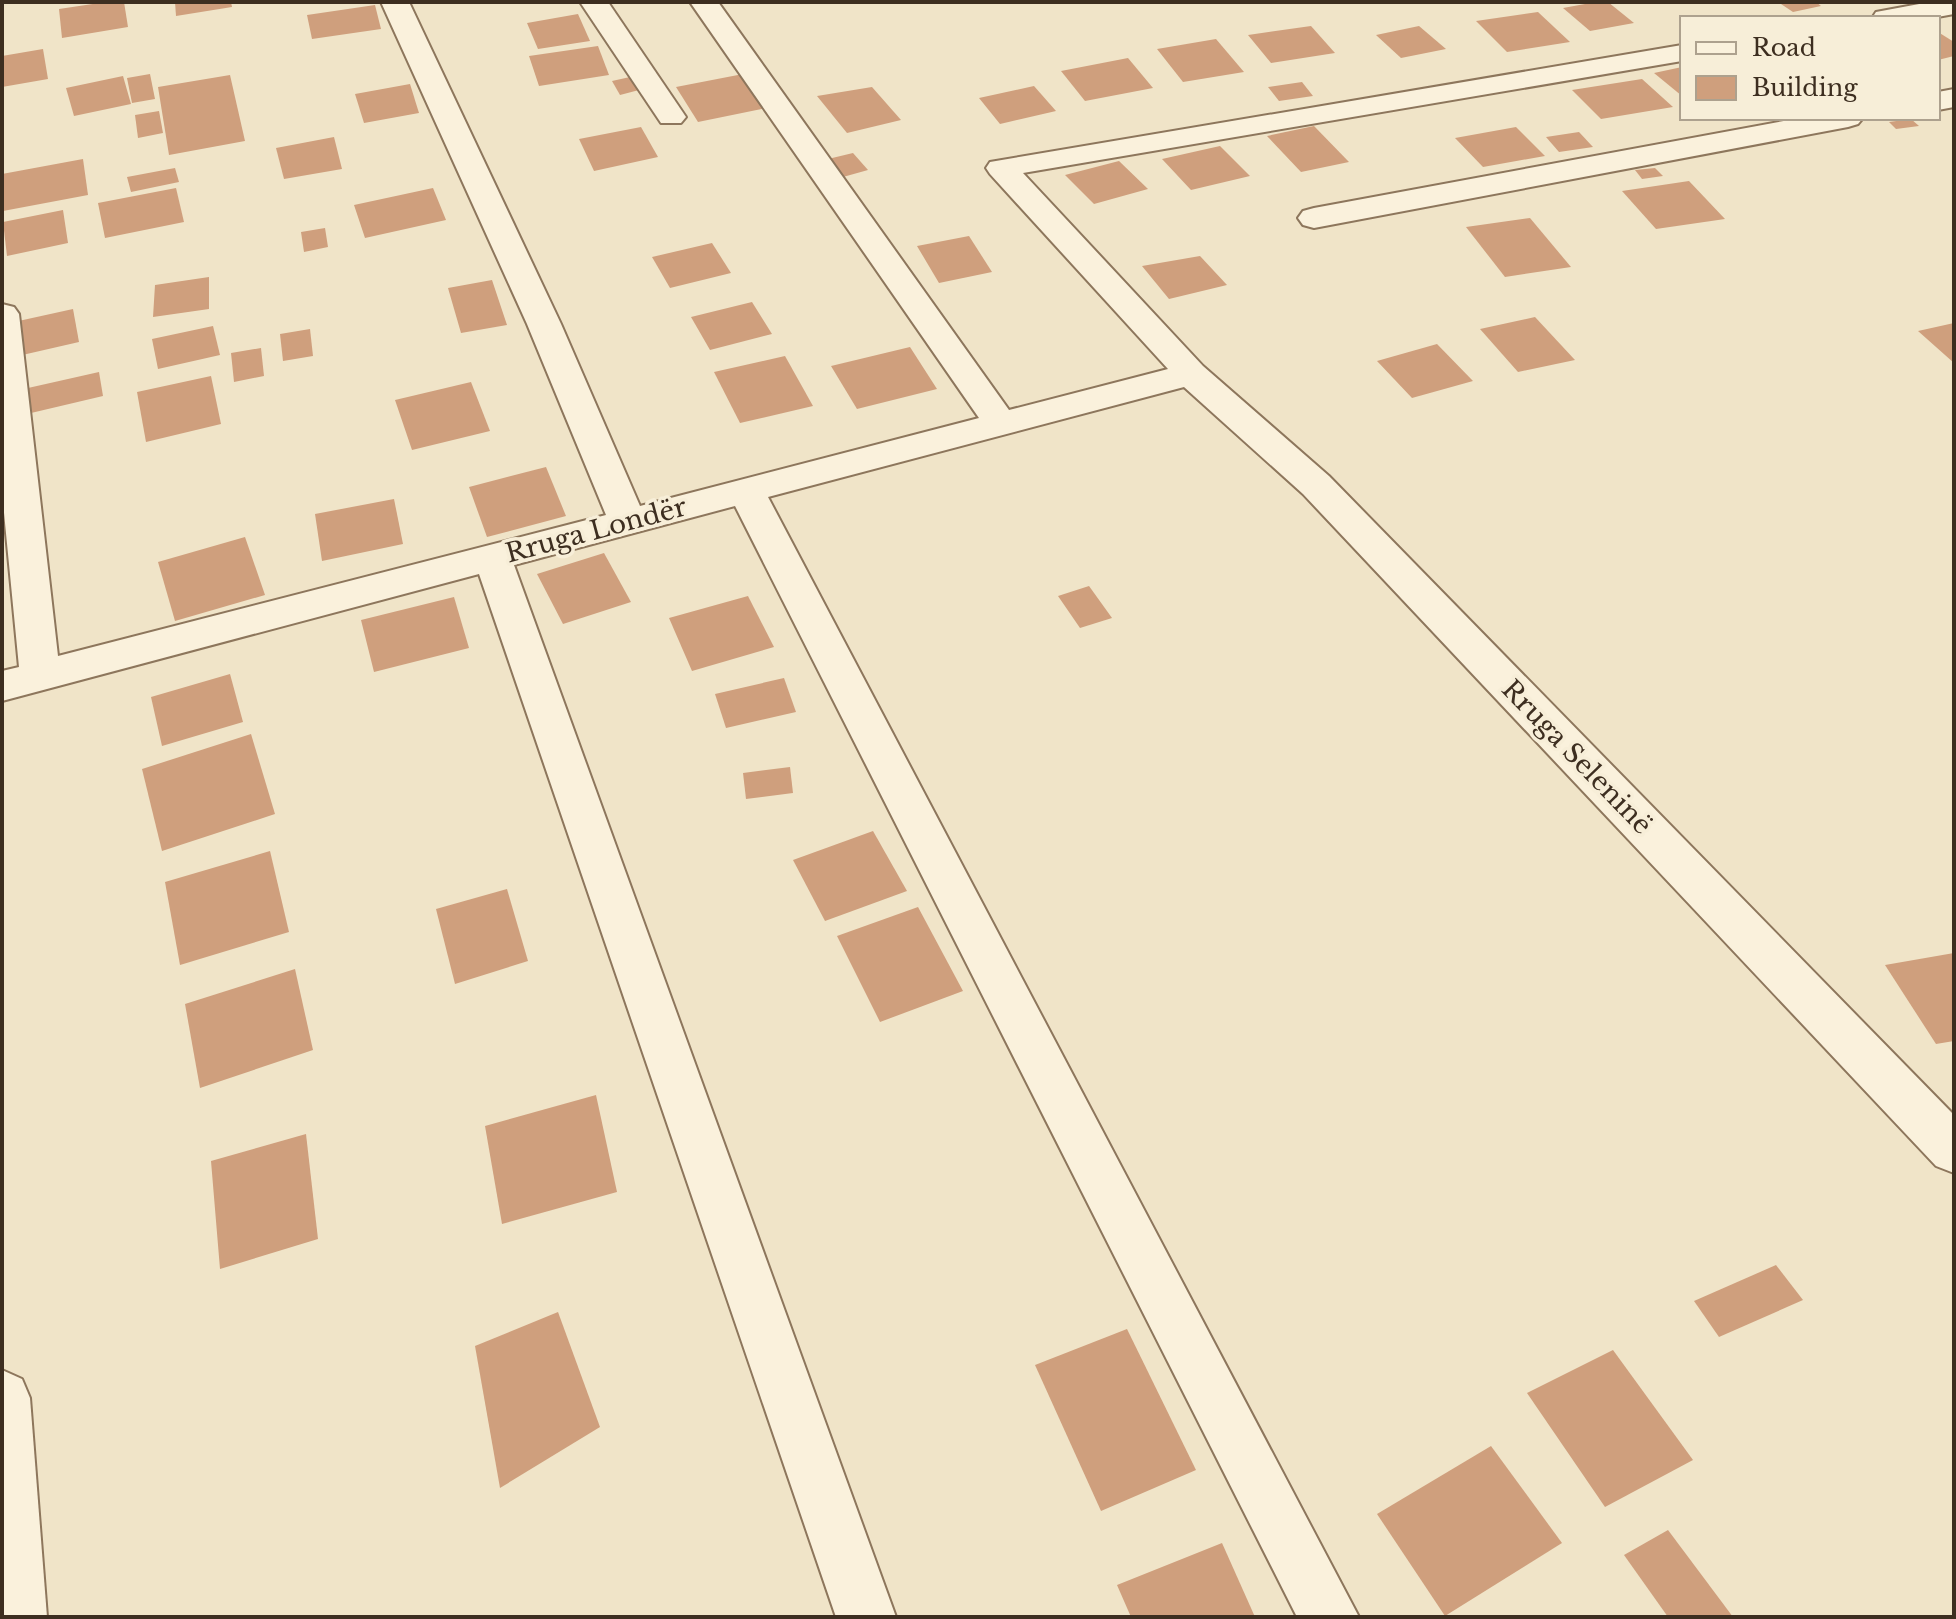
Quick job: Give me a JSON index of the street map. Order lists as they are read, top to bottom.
{
  "streets": {
    "street": ["Rruga Londër", "Rruga Seleninë"]
  },
  "crossings": [
    ["Rruga Londër", "Rruga Seleninë"]
  ],
  "legend": ["Road", "Building"]
}
